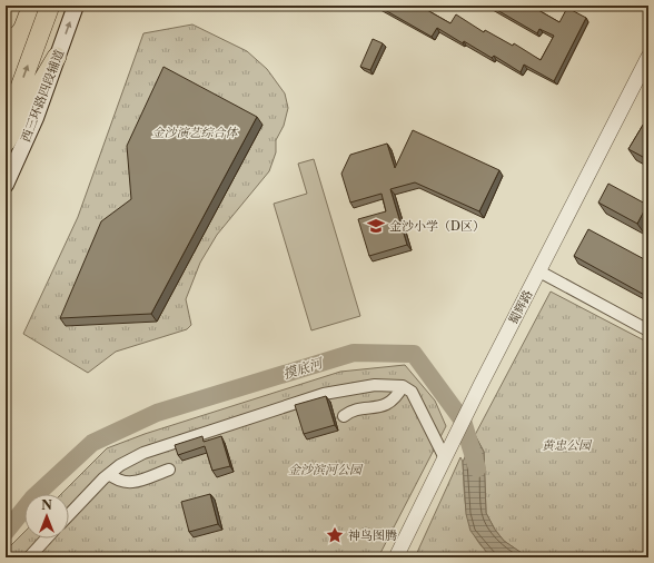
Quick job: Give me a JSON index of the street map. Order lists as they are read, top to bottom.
{
  "streets": {
    "main road": ["西三环路四段辅道"],
    "street": ["蜀辉路"]
  },
  "water": ["摸底河"],
  "parks": ["金沙演艺综合体", "黄忠公园", "金沙滨河公园"],
  "places": {
    "school or university": ["金沙小学（D区）"],
    "place": ["神鸟图腾"]
  },
  "north": "top"
}
